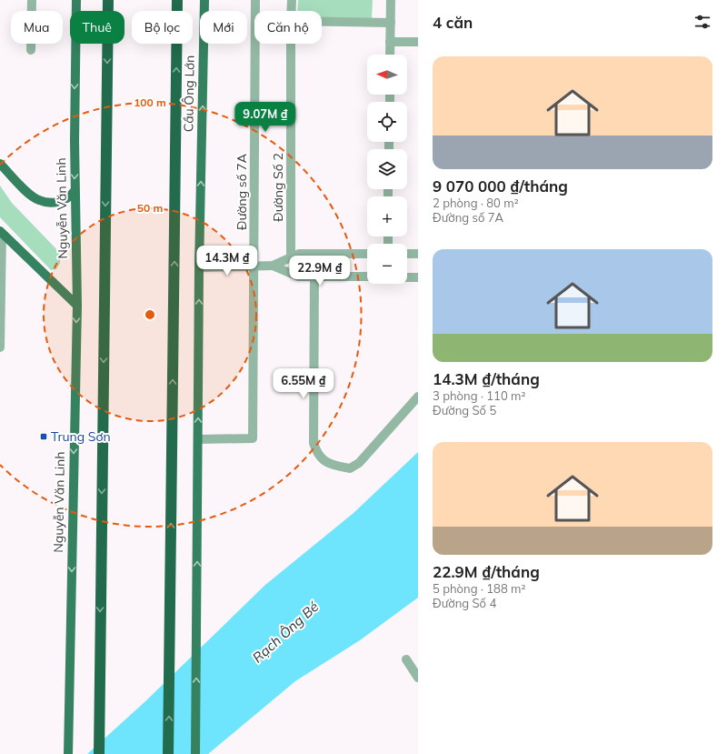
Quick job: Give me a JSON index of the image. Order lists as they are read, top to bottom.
{
  "streets": {
    "highway": ["Cầu Ông Lớn"],
    "main road": ["Nguyễn Văn Linh"],
    "street": ["Đường Số 2", "Đường số 7A"]
  },
  "one_way": ["Nguyễn Văn Linh"],
  "water": ["Rạch Ông Bé"],
  "places": {
    "transit": ["Trung Sơn"]
  },
  "north": "left",
  "page": {
    "heading": "4 căn",
    "chip": [
      "Mua",
      "Thuê",
      "Bộ lọc",
      "Mới",
      "Căn hộ"
    ],
    "list": [
      {
        "name": "9 070 000 ₫/tháng",
        "note": "2 phòng · 80 m² · Đường số 7A"
      },
      {
        "name": "14.3M ₫/tháng",
        "note": "3 phòng · 110 m² · Đường Số 5"
      },
      {
        "name": "22.9M ₫/tháng",
        "note": "5 phòng · 188 m² · Đường Số 4"
      }
    ],
    "map_buttons": ["+", "−"],
    "price": [
      "9.07M ₫",
      "14.3M ₫",
      "22.9M ₫",
      "6.55M ₫"
    ]
  },
  "rings": ["100 m", "50 m"]
}
